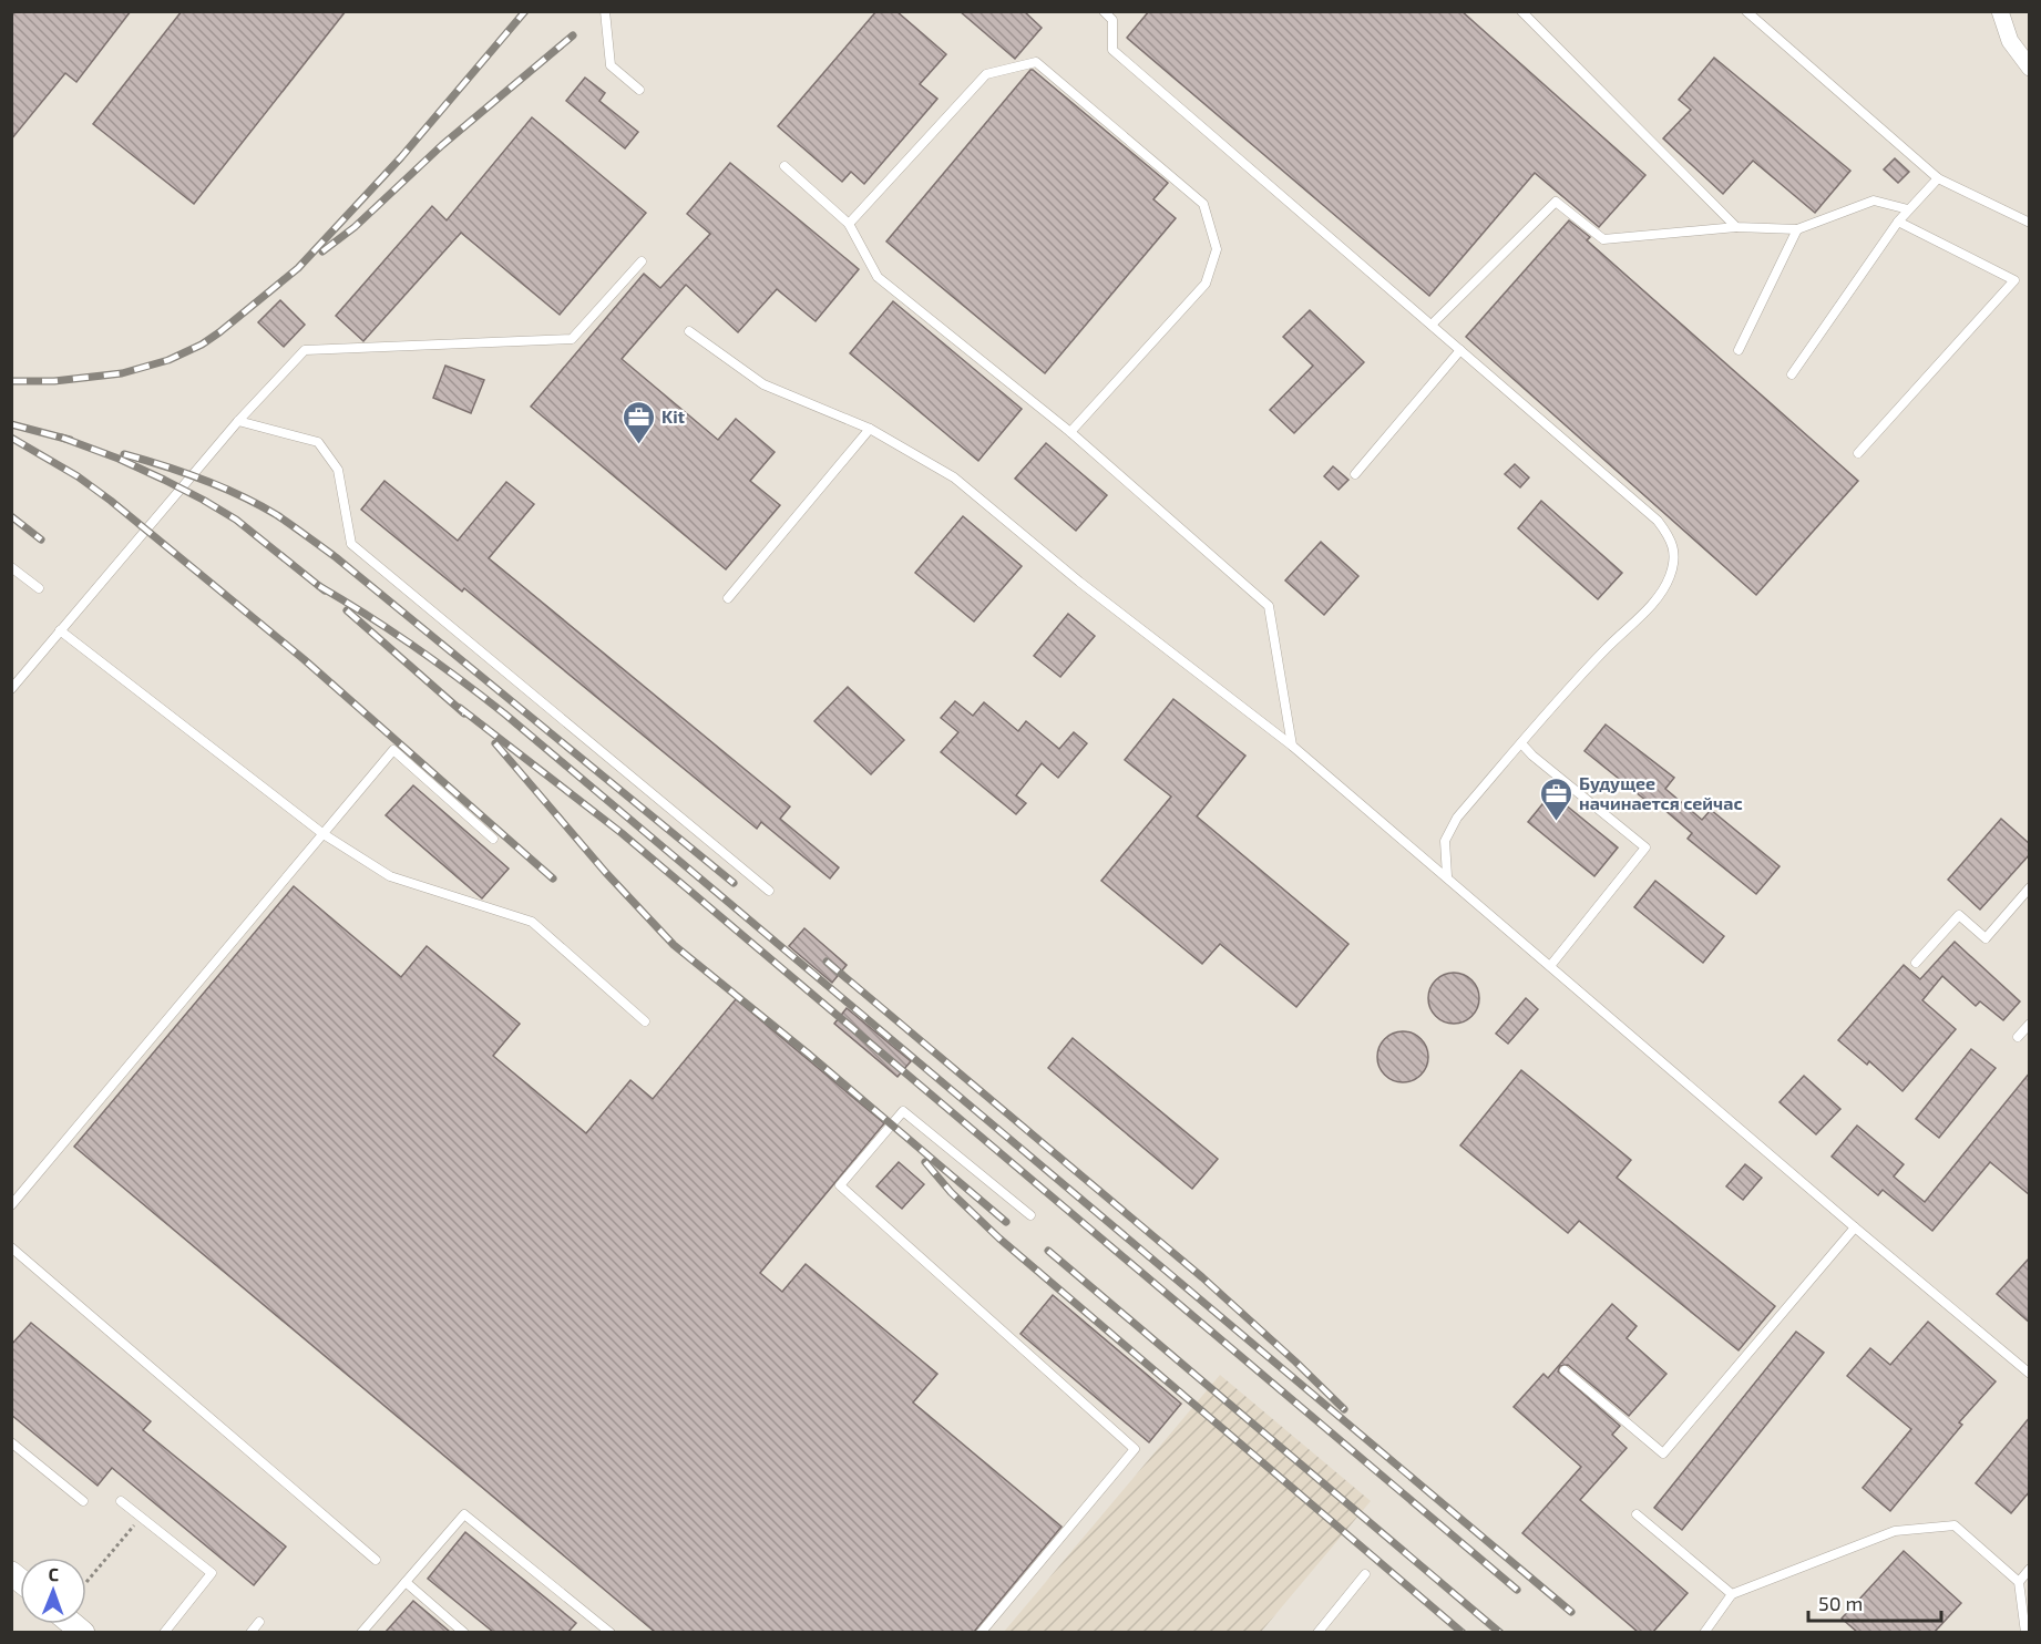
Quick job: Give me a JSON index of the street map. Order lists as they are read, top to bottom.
{
  "places": {
    "office": ["Kit", "Будущее начинается сейчас"]
  },
  "scale_bar": "50 m",
  "north": "top"
}
